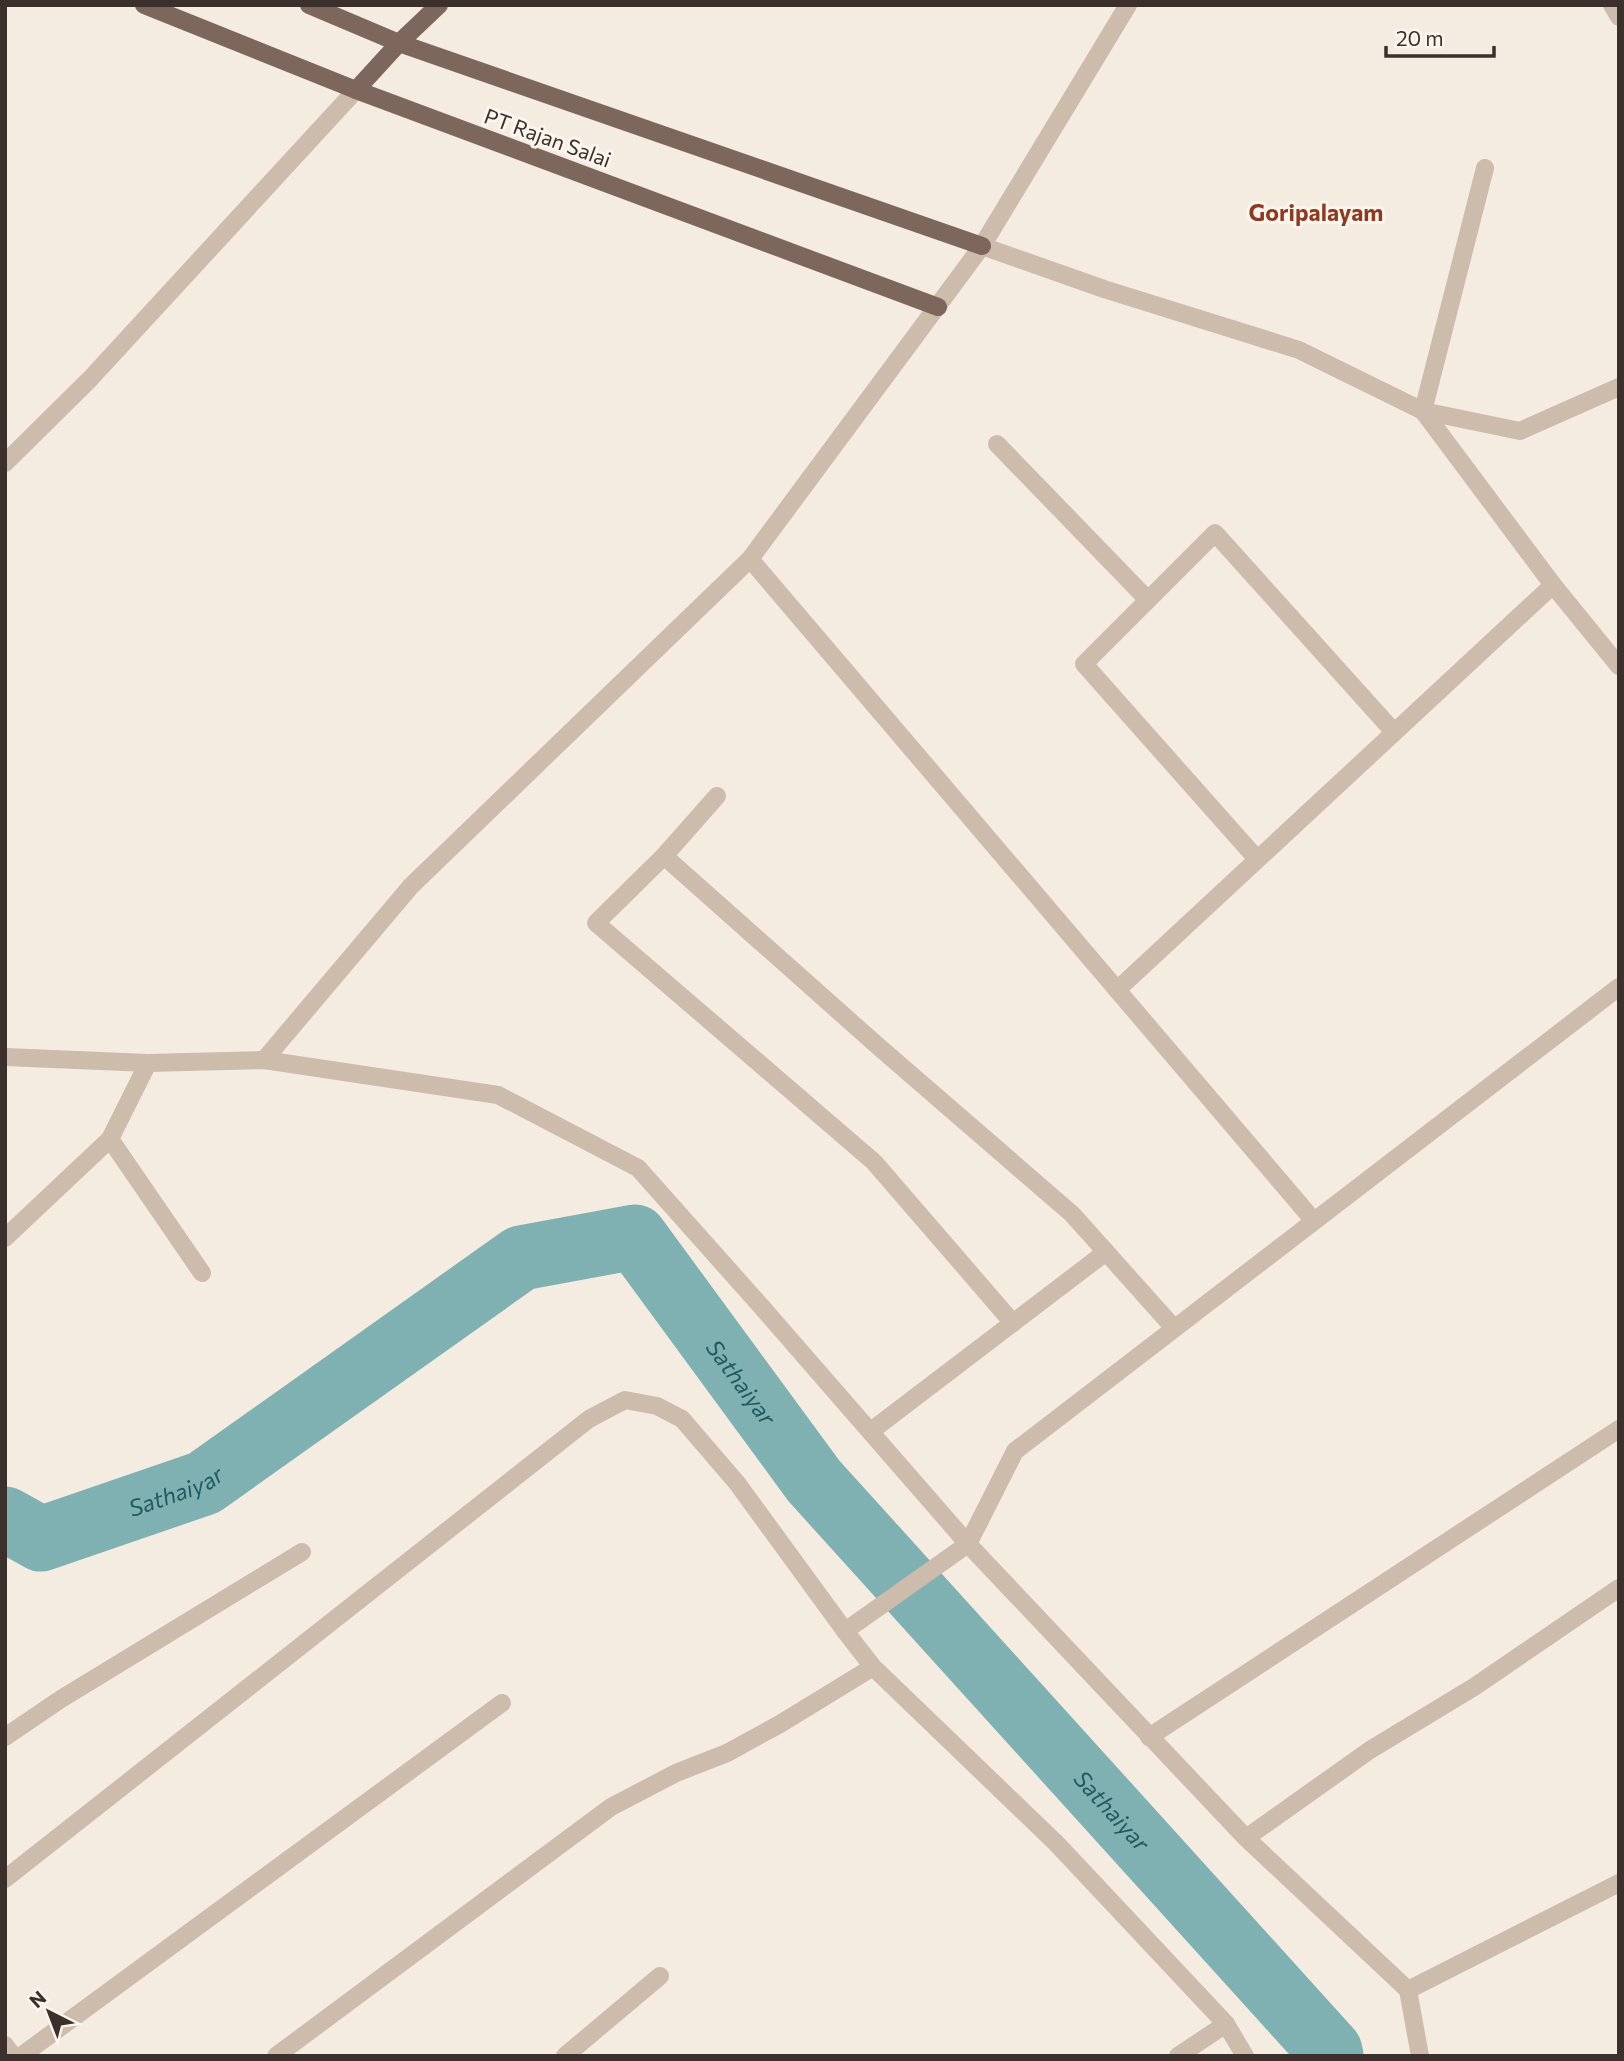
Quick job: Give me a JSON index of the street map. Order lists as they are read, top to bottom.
{
  "streets": {
    "main road": ["PT Rajan Salai"]
  },
  "districts": ["Goripalayam"],
  "water": ["Sathaiyar"],
  "scale_bar": "20 m",
  "north": "top left"
}
